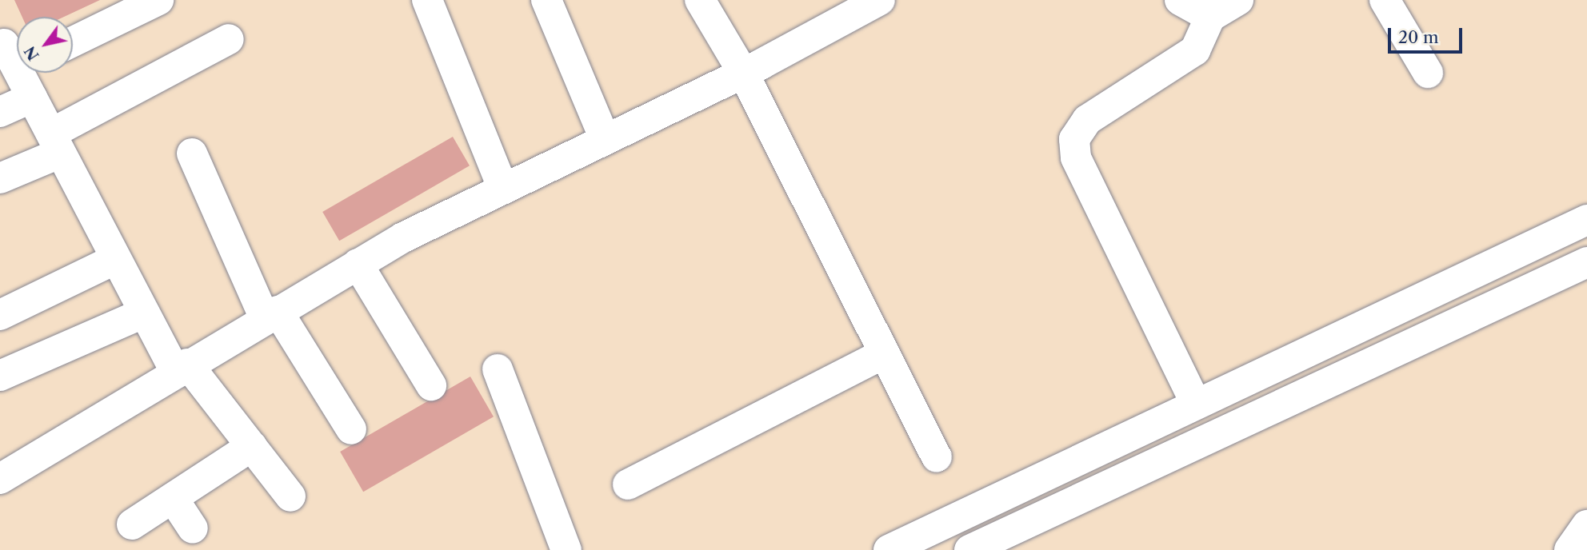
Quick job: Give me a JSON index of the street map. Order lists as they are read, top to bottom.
{
  "scale_bar": "20 m",
  "north": "bottom left"
}
